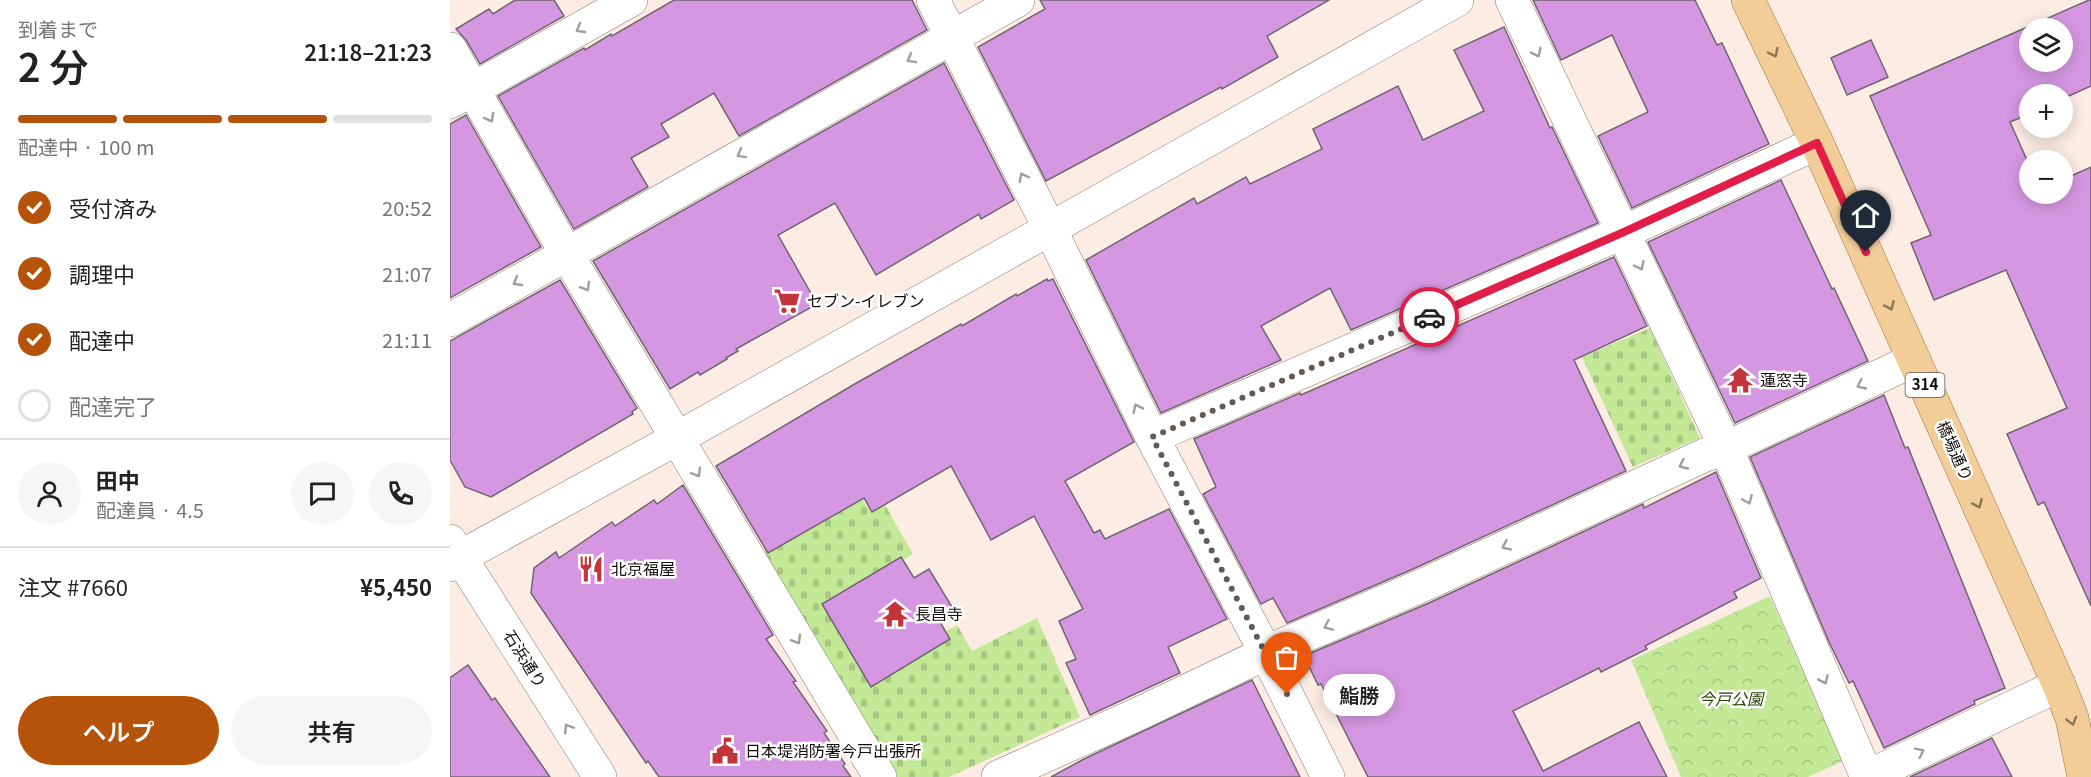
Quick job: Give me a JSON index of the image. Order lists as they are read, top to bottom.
{
  "streets": {
    "main road": ["314", "橋場通り"],
    "street": ["石浜通り"]
  },
  "one_way": ["橋場通り"],
  "parks": ["今戸公園"],
  "places": {
    "supermarket": ["セブン-イレブン"],
    "temple": ["蓮窓寺", "長昌寺"],
    "restaurant": ["北京福屋"],
    "other": ["鮨勝"],
    "public building": ["日本堤消防署今戸出張所"]
  },
  "page": {
    "heading": ["2 分", "到着まで", "21:18–21:23"],
    "panel": [
      "田中",
      "配達員 · 4.5",
      "注文 #7660",
      "¥5,450"
    ],
    "map_buttons": ["+", "−"],
    "bar": "配達中 · 100 m",
    "list": [
      ["受付済み", "20:52"],
      ["調理中", "21:07"],
      ["配達中", "21:11"],
      "配達完了"
    ],
    "bubble": "鮨勝",
    "buttons": ["ヘルプ", "共有"]
  }
}
